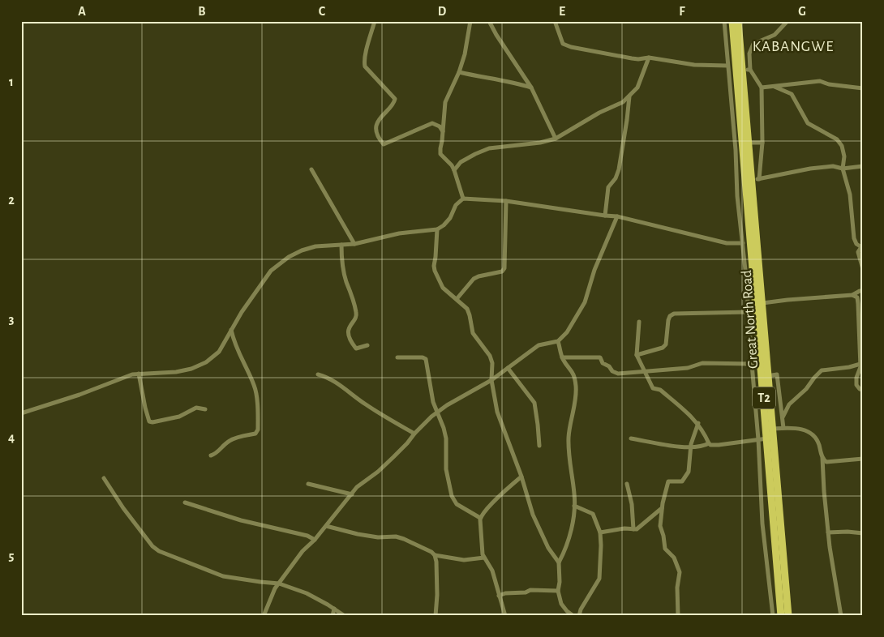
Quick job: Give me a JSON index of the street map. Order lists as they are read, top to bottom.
{
  "streets": {
    "main road": ["Great North Road", "T2"]
  },
  "districts": ["KABANGWE"],
  "grid": {
    "columns": [
      "A",
      "B",
      "C",
      "D",
      "E",
      "F",
      "G"
    ],
    "rows": [
      "1",
      "2",
      "3",
      "4",
      "5"
    ]
  }
}
